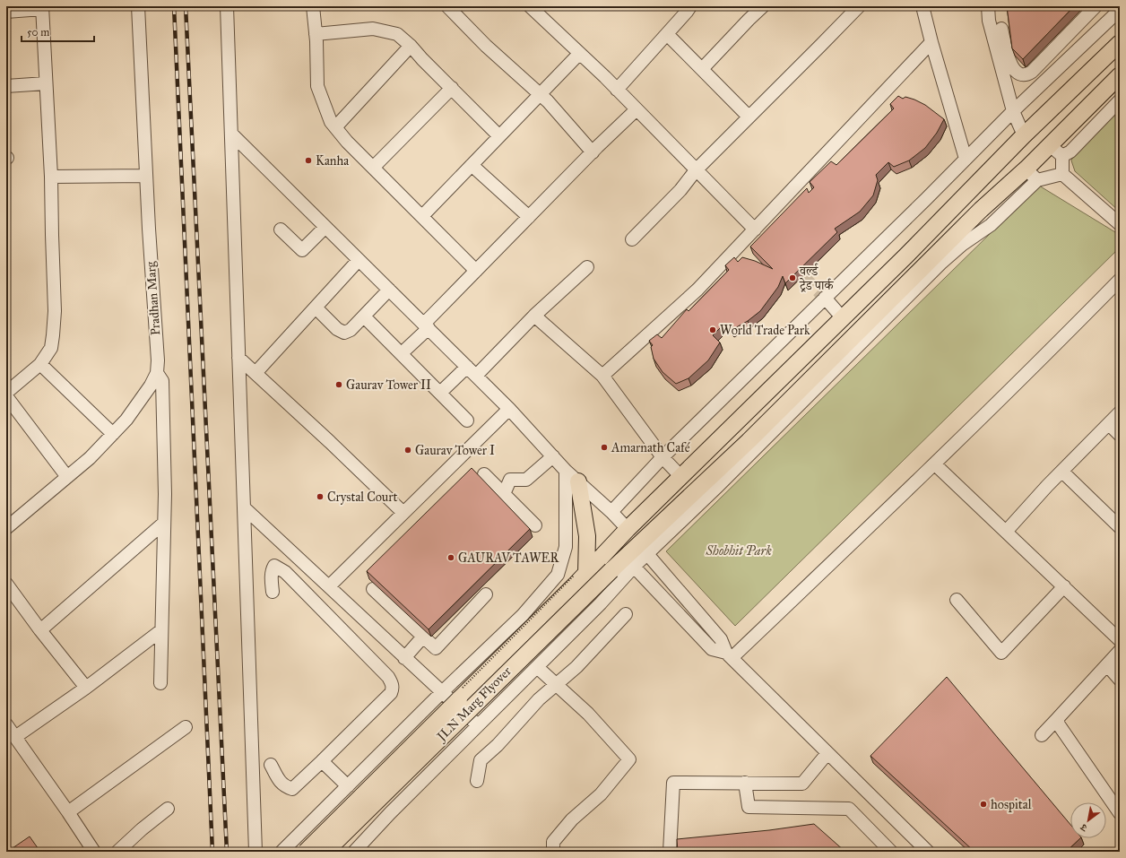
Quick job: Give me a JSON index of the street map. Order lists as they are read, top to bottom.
{
  "streets": {
    "main road": ["JLN Marg Flyover"],
    "street": ["Pradhan Marg"]
  },
  "parks": ["Shobhit Park"],
  "places": [
    "Kanha",
    "वर्ल्ड ट्रेड पार्क",
    "World Trade Park",
    "Gaurav Tower II",
    "Amarnath Café",
    "Gaurav Tower I",
    "Crystal Court",
    "GAURAV TAWER",
    "hospital"
  ],
  "scale_bar": "50 m",
  "north": "bottom left"
}
